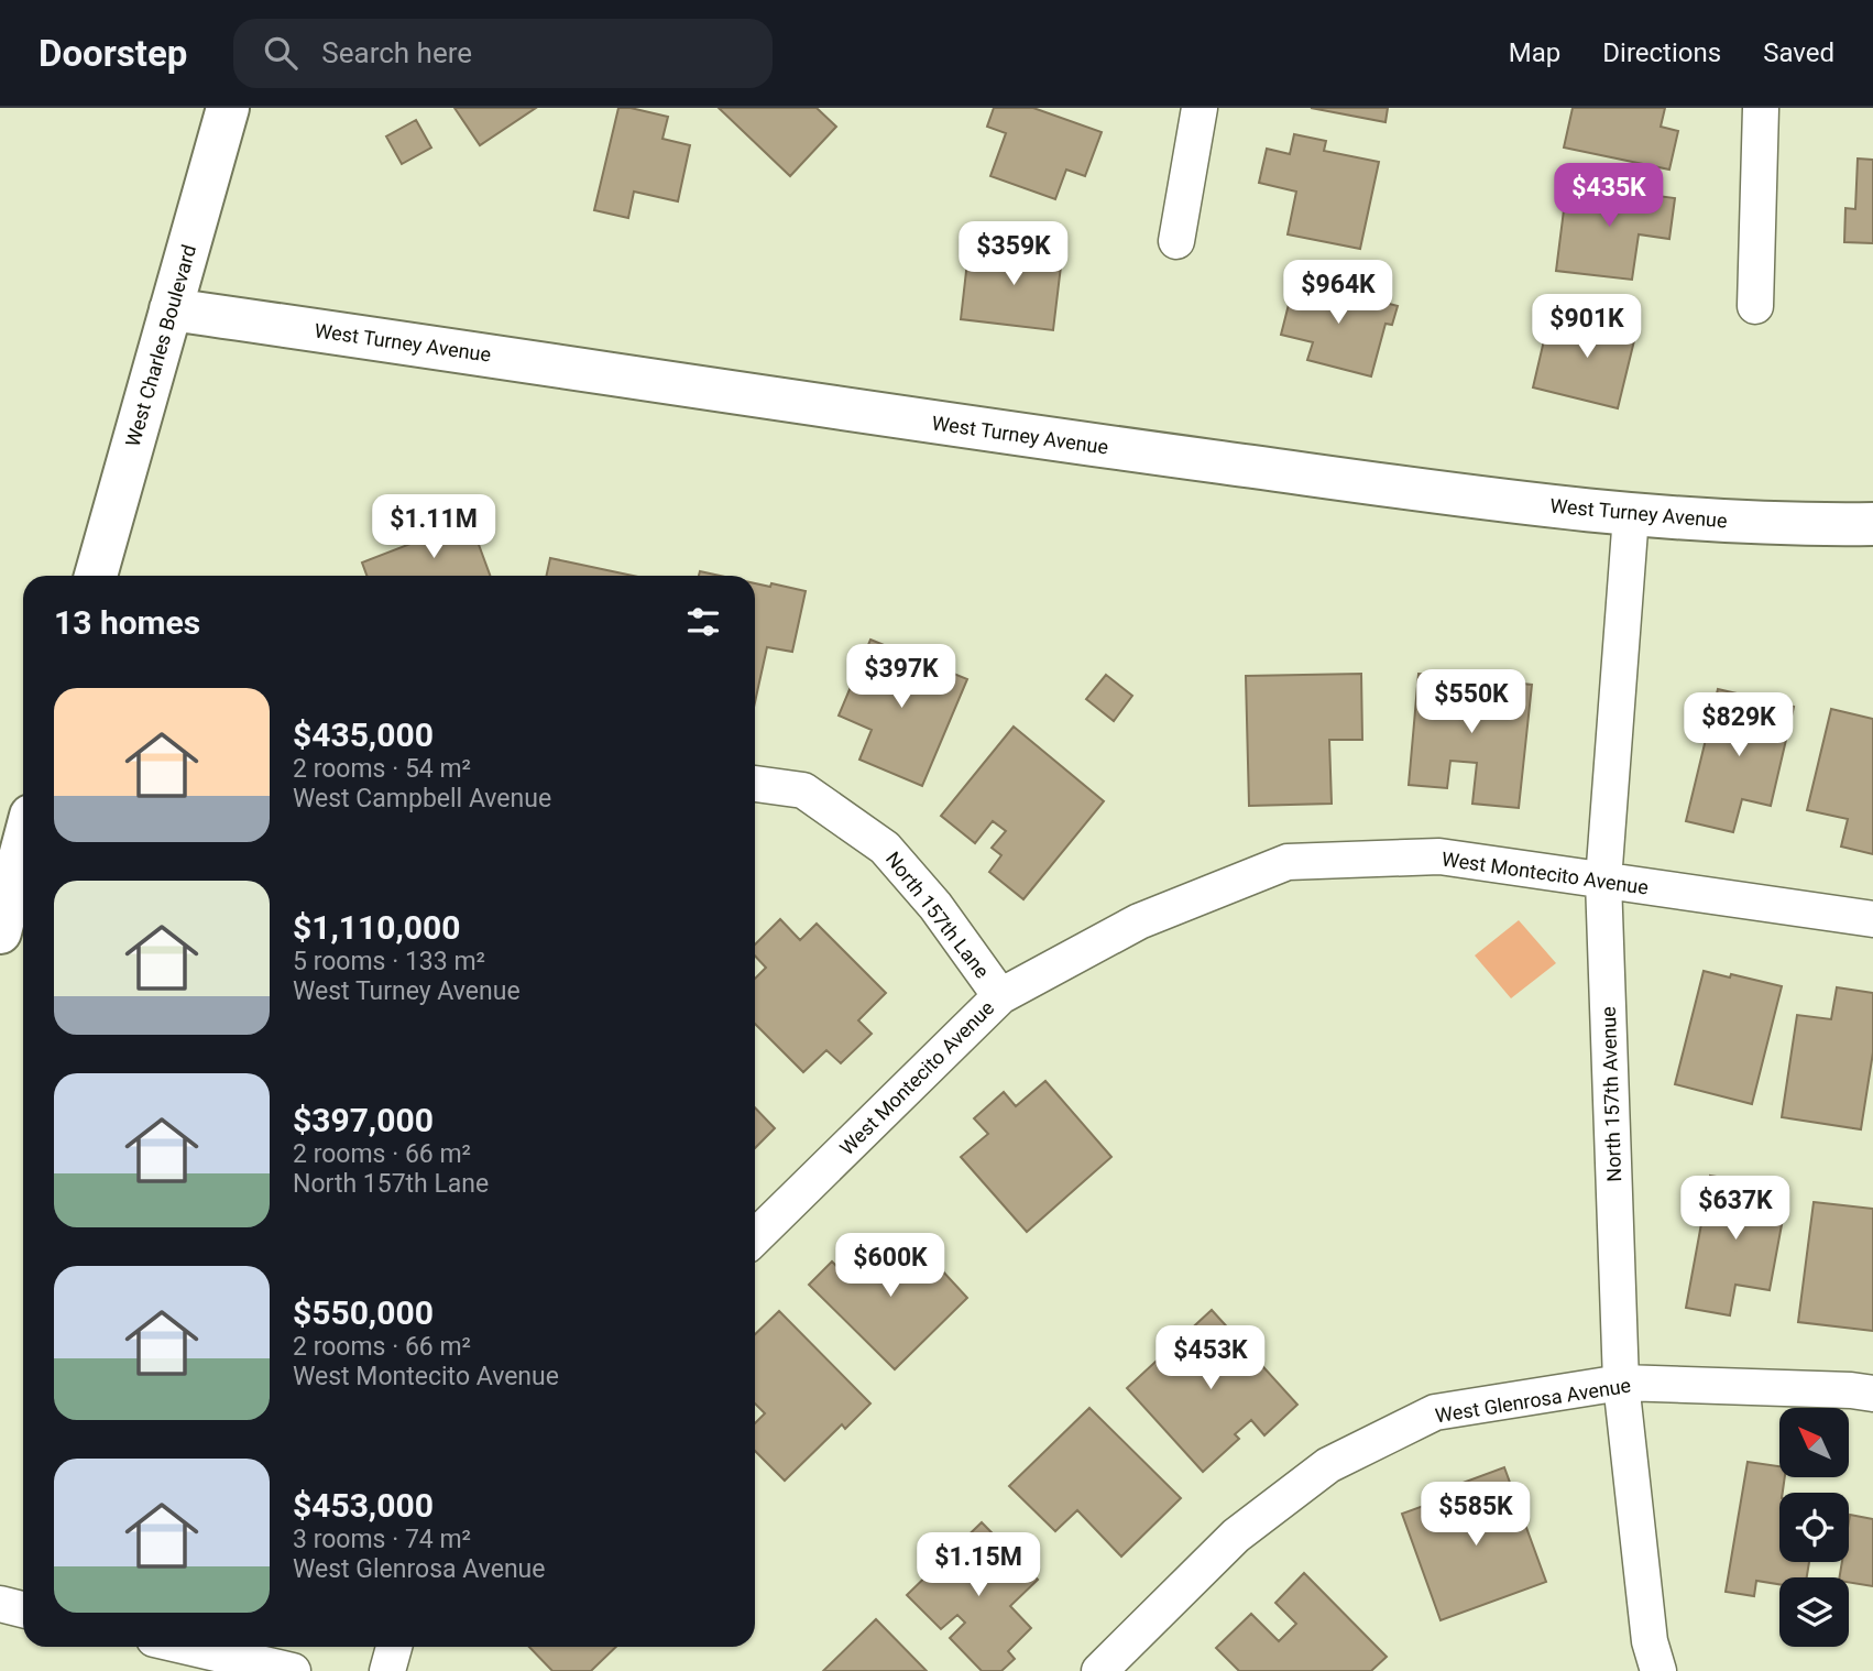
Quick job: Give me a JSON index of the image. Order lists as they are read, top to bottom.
{
  "streets": {
    "street": [
      "West Turney Avenue",
      "West Charles Boulevard",
      "West Montecito Avenue",
      "North 157th Lane",
      "North 157th Avenue",
      "West Glenrosa Avenue"
    ]
  },
  "crossings": [
    ["West Turney Avenue", "West Charles Boulevard"],
    ["West Turney Avenue", "North 157th Avenue"],
    ["West Montecito Avenue", "North 157th Lane"],
    ["West Montecito Avenue", "North 157th Avenue"],
    ["North 157th Avenue", "West Glenrosa Avenue"]
  ],
  "north": "top left",
  "page": {
    "header": "Doorstep",
    "search": "Search here",
    "nav": ["Map", "Directions", "Saved"],
    "price": [
      "$435K",
      "$359K",
      "$964K",
      "$901K",
      "$1.11M",
      "$397K",
      "$550K",
      "$829K",
      "$637K",
      "$600K",
      "$453K",
      "$585K",
      "$1.15M"
    ],
    "heading": "13 homes",
    "list": [
      {
        "name": "$435,000",
        "note": "2 rooms · 54 m² · West Campbell Avenue"
      },
      {
        "name": "$1,110,000",
        "note": "5 rooms · 133 m² · West Turney Avenue"
      },
      {
        "name": "$397,000",
        "note": "2 rooms · 66 m² · North 157th Lane"
      },
      {
        "name": "$550,000",
        "note": "2 rooms · 66 m² · West Montecito Avenue"
      },
      {
        "name": "$453,000",
        "note": "3 rooms · 74 m² · West Glenrosa Avenue"
      }
    ]
  }
}
